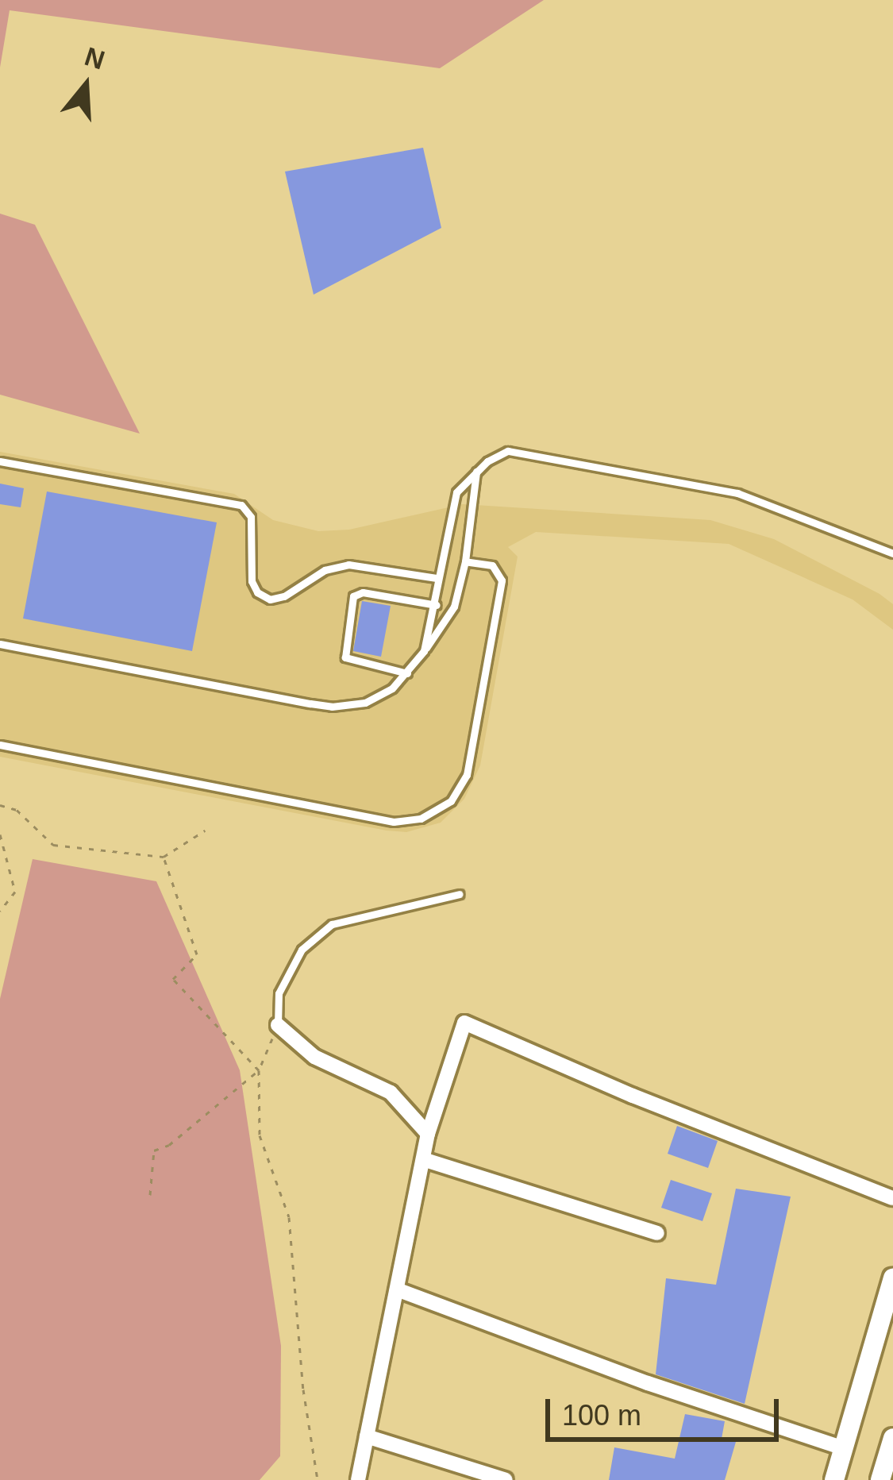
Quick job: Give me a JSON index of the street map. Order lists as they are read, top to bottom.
{
  "scale_bar": "100 m",
  "north": "top"
}
